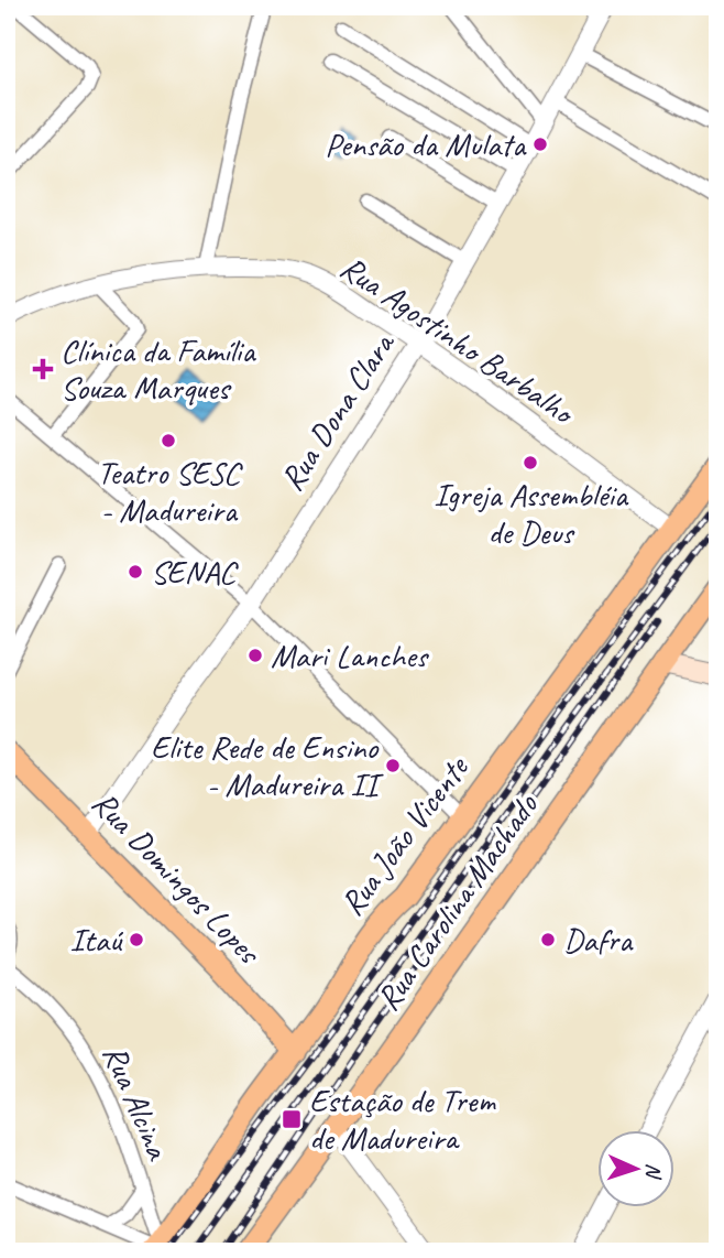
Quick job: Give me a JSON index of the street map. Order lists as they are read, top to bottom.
{
  "streets": {
    "main road": ["Rua João Vicente", "Rua Domingos Lopes", "Rua Carolina Machado"],
    "street": ["Rua Agostinho Barbalho", "Rua Dona Clara", "Rua Alcina"]
  },
  "crossings": [
    ["Rua Agostinho Barbalho", "Rua Dona Clara"],
    ["Rua Agostinho Barbalho", "Rua João Vicente"],
    ["Rua Dona Clara", "Rua Domingos Lopes"],
    ["Rua João Vicente", "Rua Domingos Lopes"],
    ["Rua João Vicente", "Rua Alcina"]
  ],
  "places": {
    "other": [
      "Pensão da Mulata",
      "Teatro SESC - Madureira",
      "Igreja Assembléia de Deus",
      "SENAC",
      "Mari Lanches",
      "Elite Rede de Ensino - Madureira II",
      "Itaú",
      "Dafra"
    ],
    "health": ["Clínica da Família Souza Marques"],
    "transit": ["Estação de Trem de Madureira"]
  },
  "north": "right"
}
